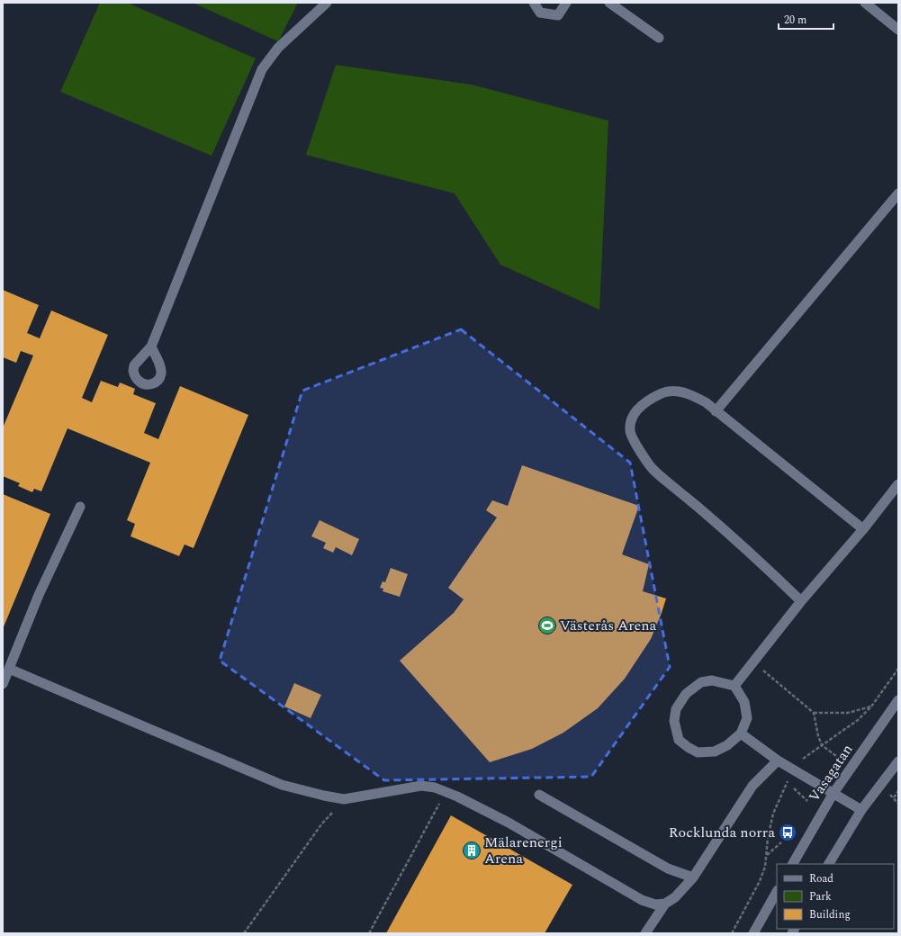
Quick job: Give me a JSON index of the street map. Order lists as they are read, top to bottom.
{
  "streets": {
    "street": ["Vasagatan"]
  },
  "places": {
    "sports": ["Västerås Arena"],
    "bus stop": ["Rocklunda norra"],
    "building": ["Mälarenergi Arena"]
  },
  "legend": ["Road", "Park", "Building"],
  "scale_bar": "20 m"
}
